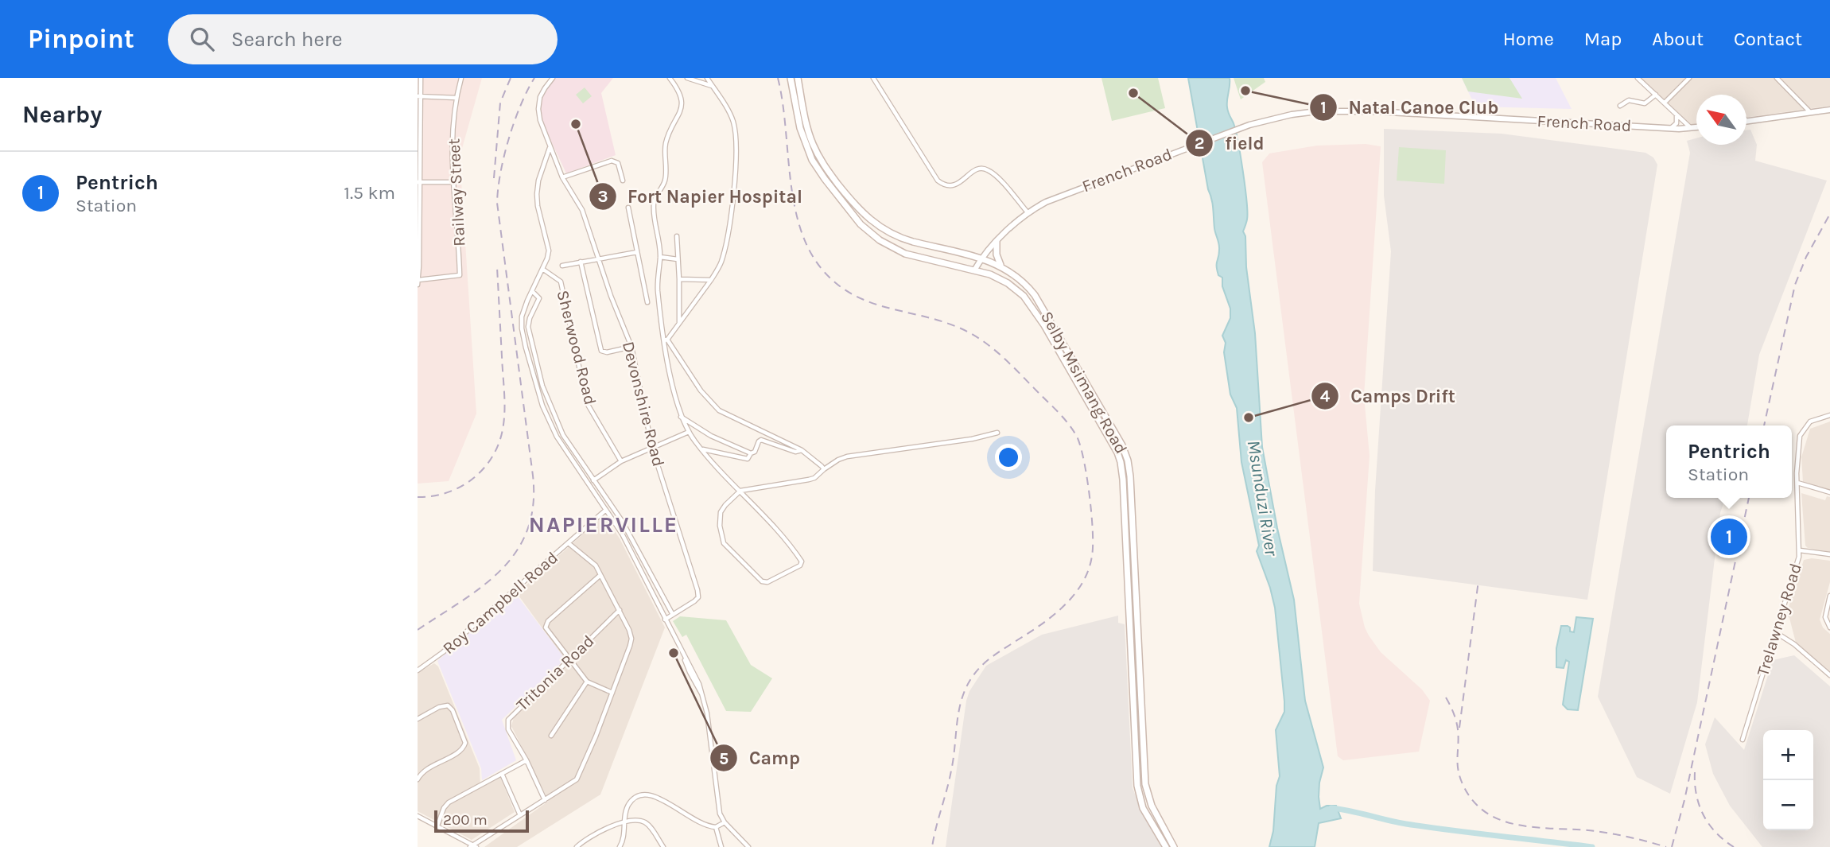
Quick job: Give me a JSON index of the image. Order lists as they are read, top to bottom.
{
  "streets": {
    "main road": ["Selby Msimang Road"],
    "street": [
      "French Road",
      "Railway Street",
      "Sherwood Road",
      "Devonshire Road",
      "Roy Campbell Road",
      "Trelawney Road",
      "Tritonia Road"
    ]
  },
  "crossings": [
    ["French Road", "Selby Msimang Road"]
  ],
  "districts": ["NAPIERVILLE"],
  "water": ["Msunduzi River"],
  "places": [
    "Natal Canoe Club",
    "field",
    "Fort Napier Hospital",
    "Camps Drift",
    "Camp"
  ],
  "scale_bar": "200 m",
  "north": "top left",
  "page": {
    "header": "Pinpoint",
    "search": "Search here",
    "nav": [
      "Home",
      "Map",
      "About",
      "Contact"
    ],
    "heading": "Nearby",
    "list": [
      {
        "mark": "1",
        "name": "Pentrich",
        "note": "Station",
        "value": "1.5 km"
      }
    ],
    "popup": ["Pentrich", "Station"],
    "pins": "1",
    "map_buttons": ["+", "−"],
    "scale": "200 m"
  }
}
